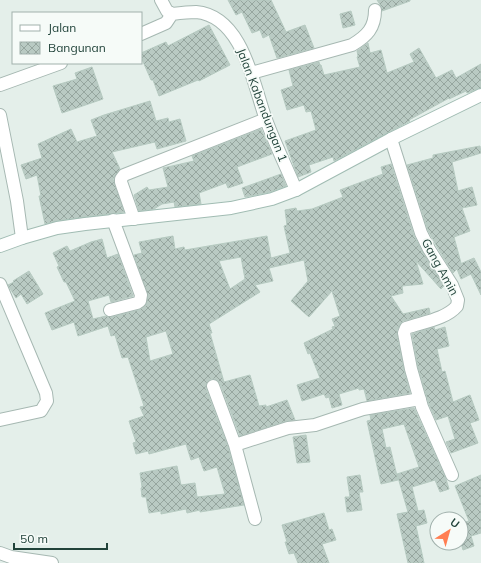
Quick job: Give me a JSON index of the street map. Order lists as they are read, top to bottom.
{
  "streets": {
    "street": ["Jalan Kabandungan 1", "Gang Amin"]
  },
  "legend": ["Jalan", "Bangunan"],
  "scale_bar": "50 m",
  "north": "top right"
}
